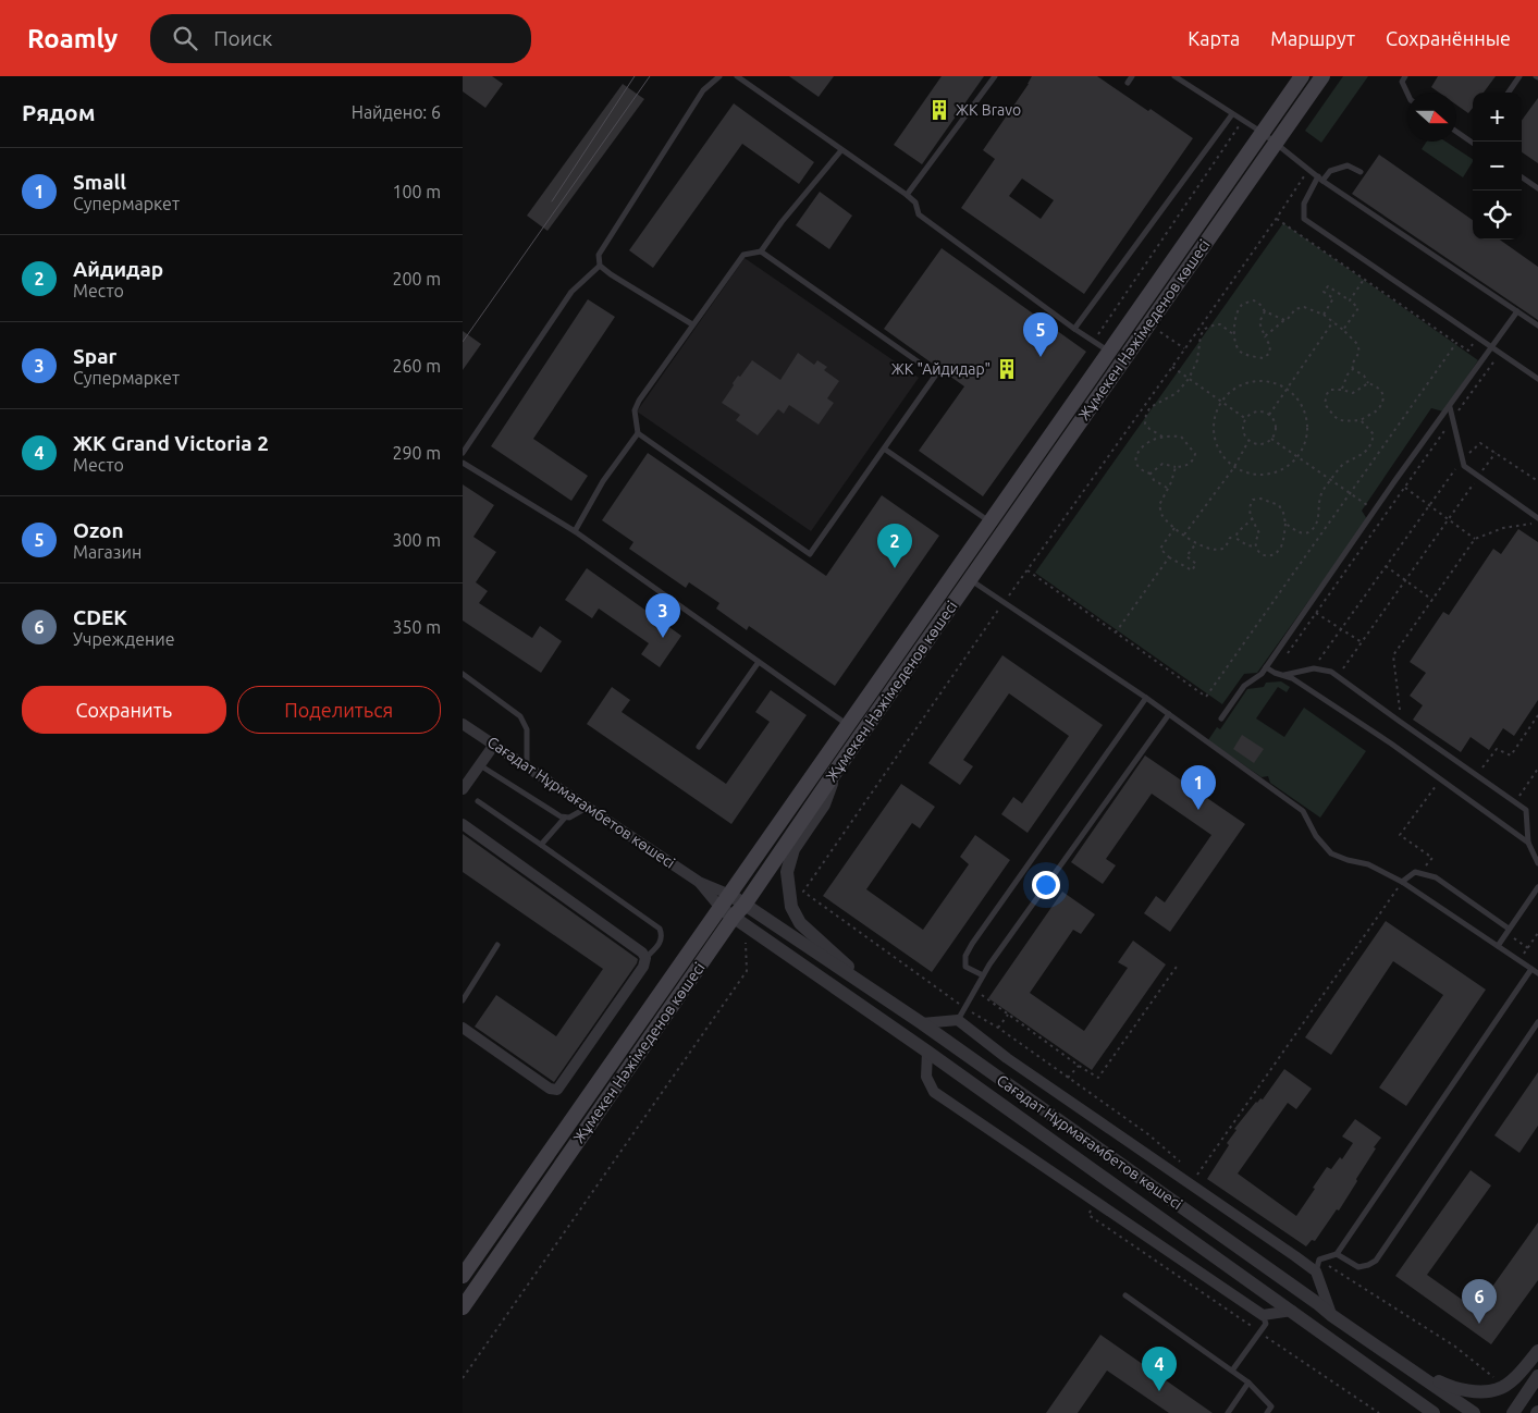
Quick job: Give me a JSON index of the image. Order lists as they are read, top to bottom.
{
  "streets": {
    "main road": ["Жұмекен Нәжімеденов көшесі"],
    "street": ["Сағадат Нұрмағамбетов көшесі"]
  },
  "crossings": [
    ["Жұмекен Нәжімеденов көшесі", "Сағадат Нұрмағамбетов көшесі"]
  ],
  "places": {
    "building": ["ЖК Bravo", "ЖК \"Айдидар\""]
  },
  "north": "right",
  "page": {
    "header": "Roamly",
    "search": "Поиск",
    "nav": ["Карта", "Маршрут", "Сохранённые"],
    "heading": ["Рядом", "Найдено: 6"],
    "map_buttons": ["+", "−"],
    "list": [
      {
        "mark": "1",
        "name": "Small",
        "note": "Супермаркет",
        "value": "100 m"
      },
      {
        "mark": "2",
        "name": "Айдидар",
        "note": "Место",
        "value": "200 m"
      },
      {
        "mark": "3",
        "name": "Spar",
        "note": "Супермаркет",
        "value": "260 m"
      },
      {
        "mark": "4",
        "name": "ЖК Grand Victoria 2",
        "note": "Место",
        "value": "290 m"
      },
      {
        "mark": "5",
        "name": "Ozon",
        "note": "Магазин",
        "value": "300 m"
      },
      {
        "mark": "6",
        "name": "CDEK",
        "note": "Учреждение",
        "value": "350 m"
      }
    ],
    "pins": [
      "5",
      "2",
      "3",
      "1",
      "6",
      "4"
    ],
    "buttons": ["Сохранить", "Поделиться"]
  }
}
